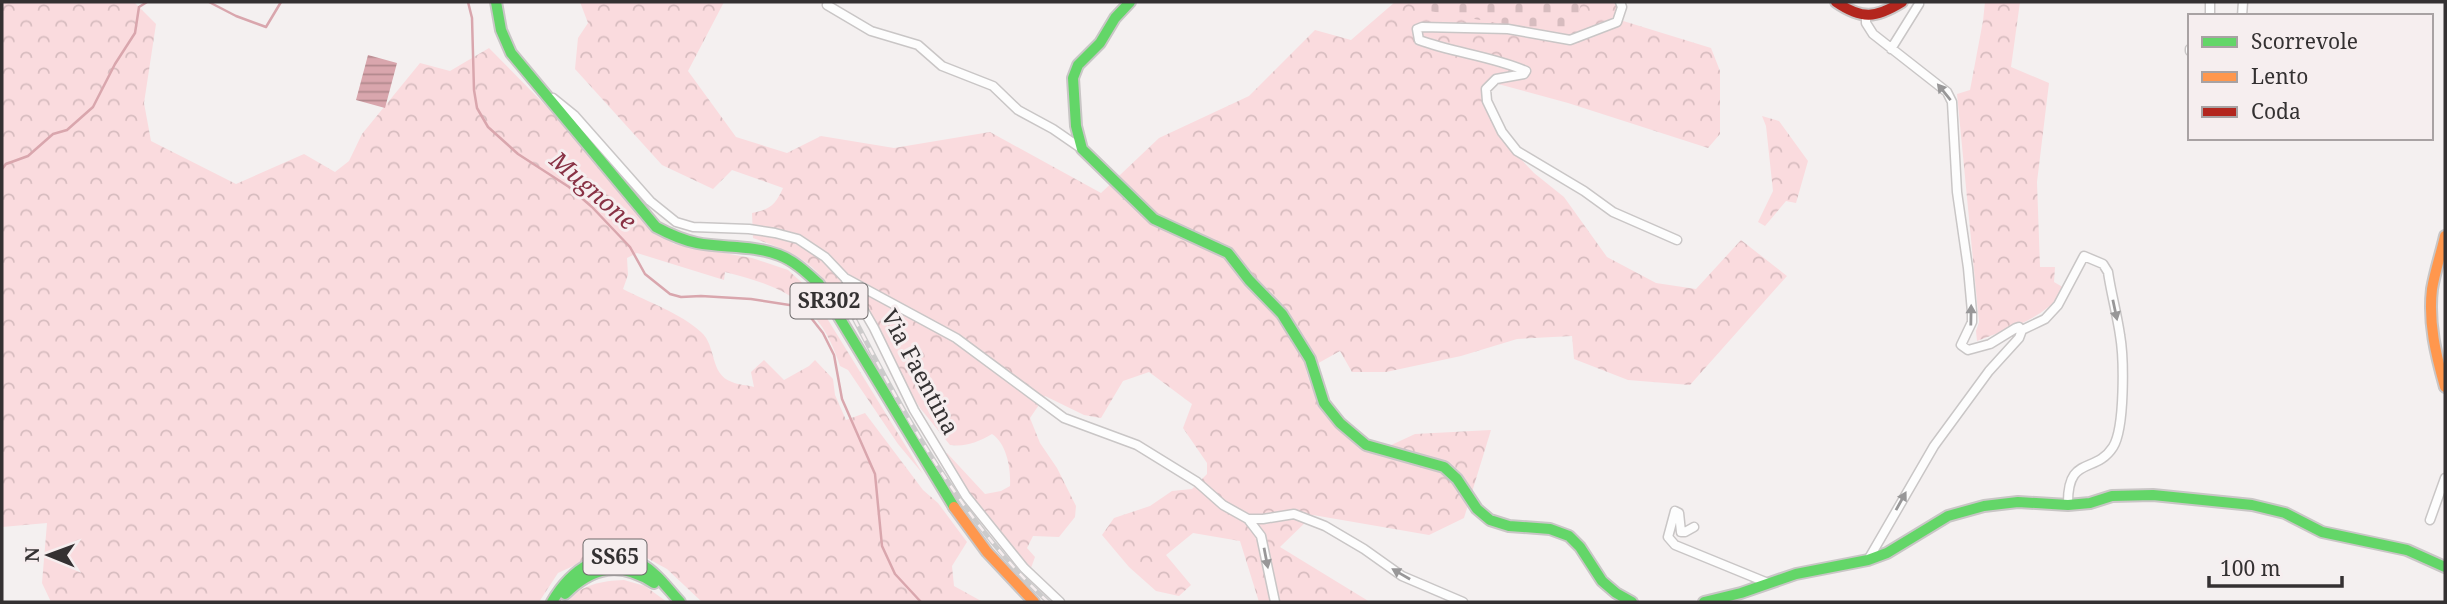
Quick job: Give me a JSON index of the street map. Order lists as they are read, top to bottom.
{
  "streets": {
    "street": ["SR302", "Via Faentina", "SS65"]
  },
  "water": ["Mugnone"],
  "legend": ["Scorrevole", "Lento", "Coda"],
  "scale_bar": "100 m",
  "north": "left"
}
